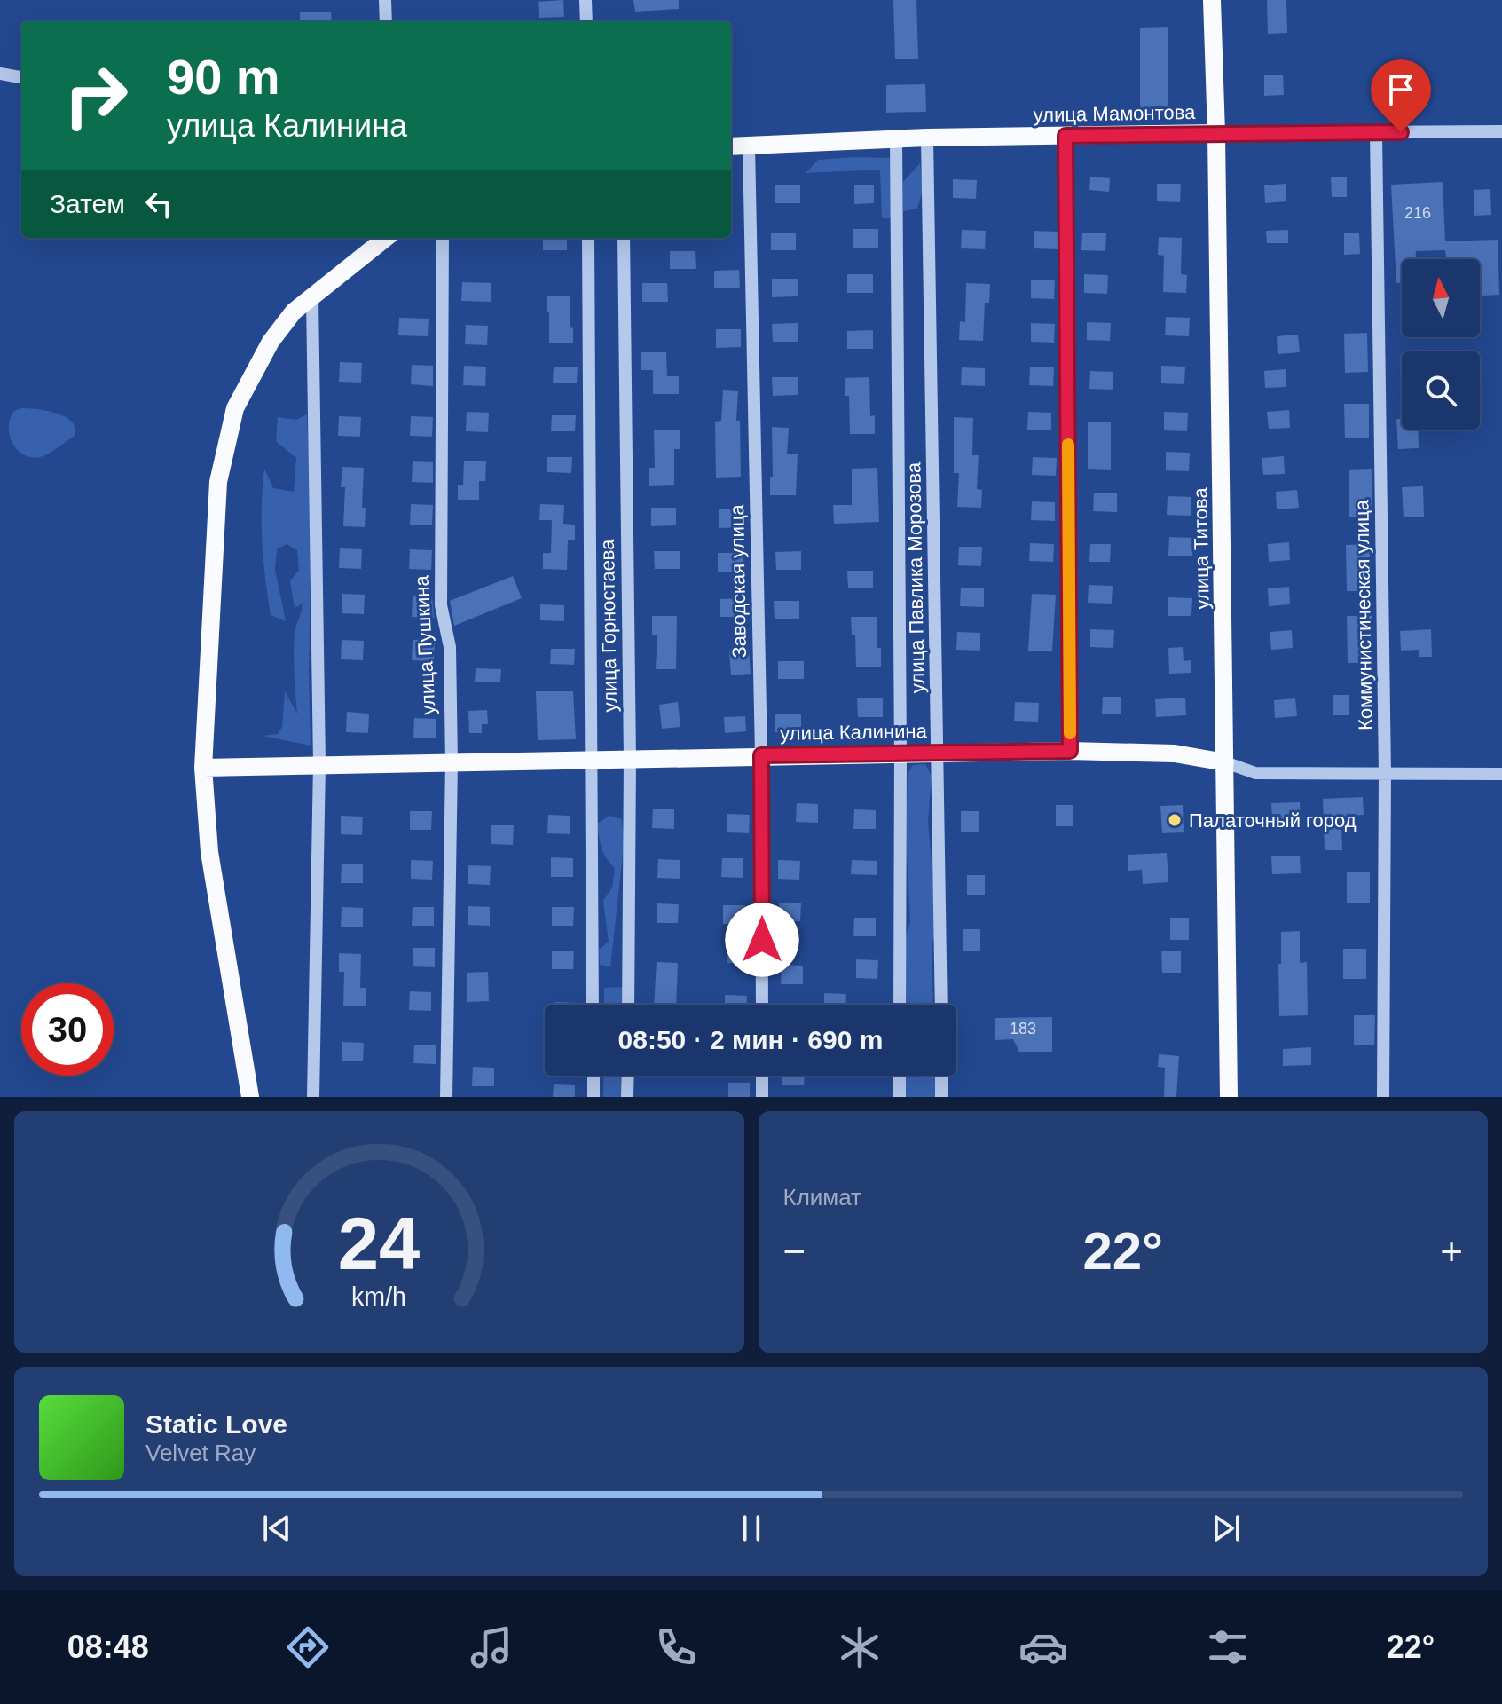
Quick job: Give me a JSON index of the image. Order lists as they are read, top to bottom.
{
  "streets": {
    "main road": ["улица Мамонтова", "улица Титова", "улица Калинина"],
    "street": [
      "улица Павлика Морозова",
      "Заводская улица",
      "Коммунистическая улица",
      "улица Горностаева",
      "улица Пушкина"
    ]
  },
  "crossings": [
    ["улица Мамонтова", "улица Титова"],
    ["улица Мамонтова", "улица Павлика Морозова"],
    ["улица Мамонтова", "Заводская улица"],
    ["улица Мамонтова", "Коммунистическая улица"],
    ["улица Титова", "улица Калинина"],
    ["улица Павлика Морозова", "улица Калинина"],
    ["Заводская улица", "улица Калинина"],
    ["Коммунистическая улица", "улица Калинина"],
    ["улица Горностаева", "улица Калинина"],
    ["улица Пушкина", "улица Калинина"]
  ],
  "places": ["Палаточный город"],
  "house_numbers": ["216", "183"],
  "north": "top",
  "page": {
    "turn": ["90 m", "улица Калинина"],
    "then": "Затем",
    "limit": "30",
    "trip": "08:50 · 2 мин · 690 m",
    "tile": "Климат",
    "heat": ["−", "22°", "+"],
    "song": ["Static Love", "Velvet Ray"],
    "tabs": ["08:48", "22°"],
    "gauge": ["24", "km/h"]
  }
}
